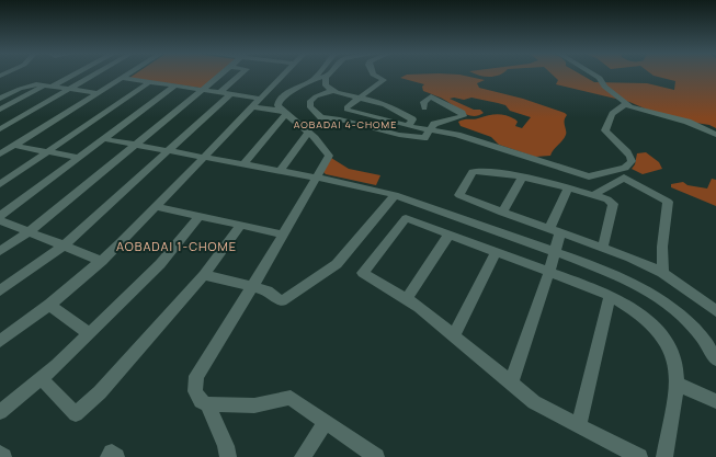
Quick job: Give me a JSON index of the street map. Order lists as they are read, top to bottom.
{
  "districts": ["AOBADAI 4-CHOME", "AOBADAI 1-CHOME"]
}
